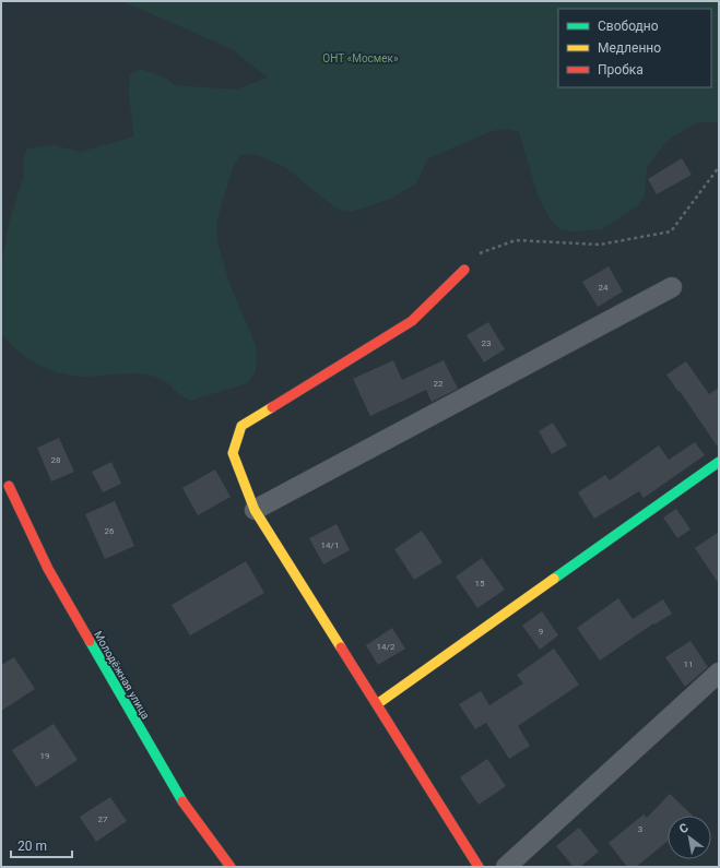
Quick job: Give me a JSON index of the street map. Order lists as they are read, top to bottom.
{
  "streets": {
    "street": ["Молодёжная улица"]
  },
  "parks": ["ОНТ «Мосмек»"],
  "house_numbers": [
    "24",
    "23",
    "22",
    "28",
    "26",
    "14/1",
    "15",
    "9",
    "14/2",
    "11",
    "19",
    "27",
    "3"
  ],
  "legend": ["Свободно", "Медленно", "Пробка"],
  "scale_bar": "20 m",
  "north": "top left"
}
